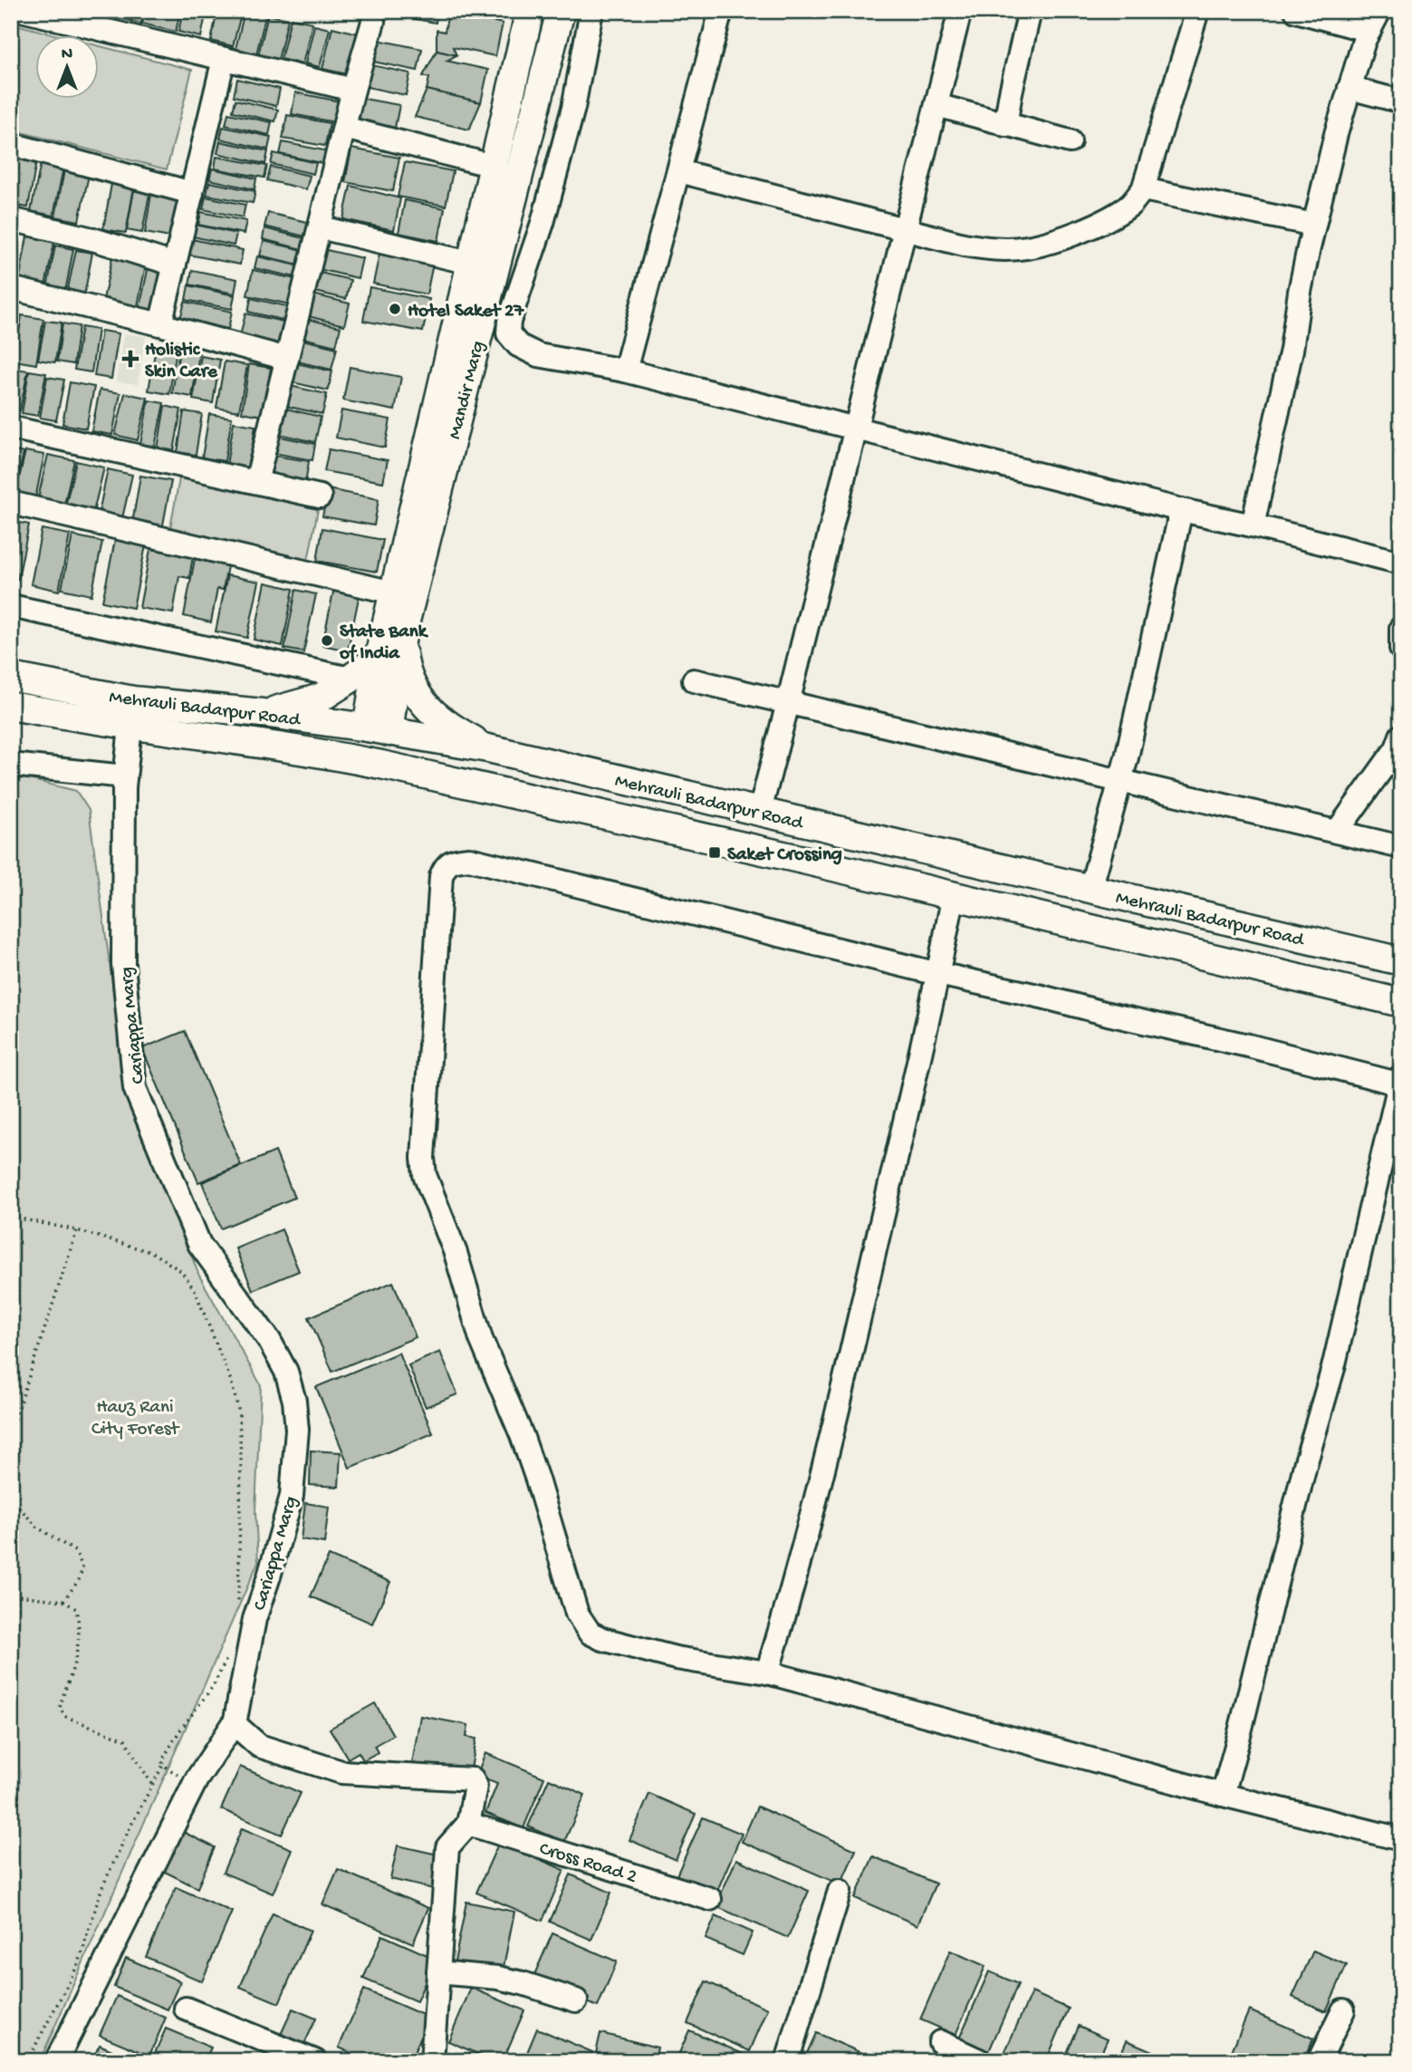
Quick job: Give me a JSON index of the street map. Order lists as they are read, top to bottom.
{
  "streets": {
    "main road": ["Mandir Marg", "Mehrauli Badarpur Road"],
    "street": ["Cariappa Marg", "Cross Road 2"]
  },
  "crossings": [
    ["Mandir Marg", "Mehrauli Badarpur Road"],
    ["Mehrauli Badarpur Road", "Cariappa Marg"]
  ],
  "parks": ["Hauz Rani City Forest"],
  "places": {
    "other": ["Hotel Saket 27", "State Bank of India"],
    "health": ["Holistic Skin Care"],
    "transit": ["Saket Crossing"]
  },
  "north": "top"
}
